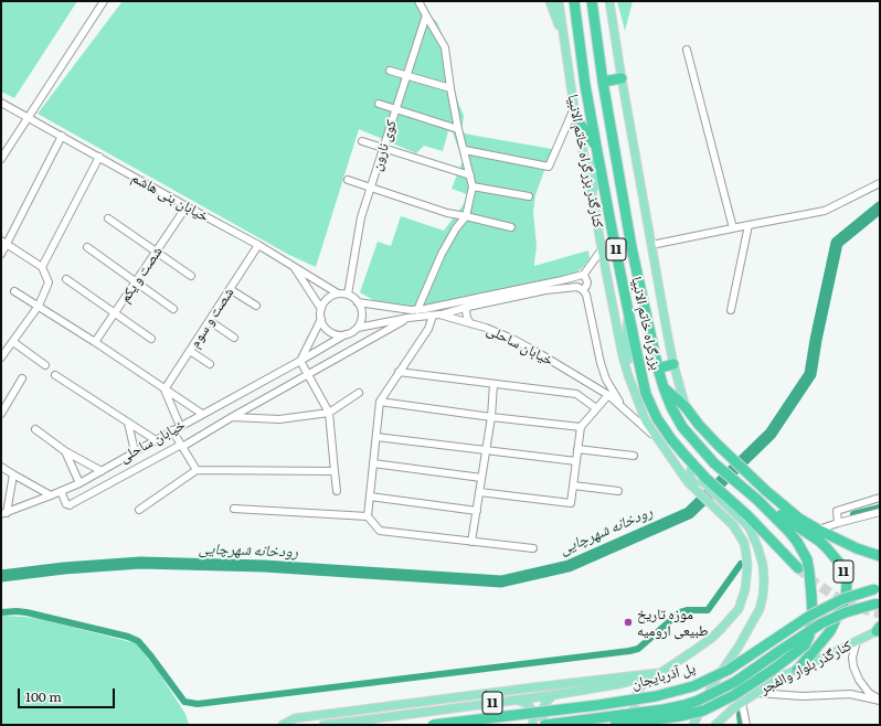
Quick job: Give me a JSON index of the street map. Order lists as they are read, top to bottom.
{
  "streets": {
    "highway": ["11", "بزرگراه خاتم الانبیا", "پل آذربایجان"],
    "main road": ["کنارگذر بزرگراه خاتم الانبیا", "کنارگذر بلوار والفجر"],
    "street": [
      "کوی نارون",
      "خیابان بنی هاشم",
      "شصت و یکم",
      "شصت و سوم",
      "خیابان ساحلی"
    ]
  },
  "crossings": [
    ["کوی نارون", "خیابان بنی هاشم"],
    ["کوی نارون", "خیابان ساحلی"],
    ["کنارگذر بزرگراه خاتم الانبیا", "11"],
    ["کنارگذر بزرگراه خاتم الانبیا", "خیابان ساحلی"],
    ["خیابان بنی هاشم", "شصت و یکم"],
    ["خیابان بنی هاشم", "شصت و سوم"],
    ["خیابان بنی هاشم", "خیابان ساحلی"],
    ["11", "بزرگراه خاتم الانبیا"],
    ["11", "کنارگذر بلوار والفجر"]
  ],
  "water": ["رودخانه شهرچایی"],
  "places": ["موزه تاریخ طبیعی ارومیه"],
  "scale_bar": "100 m"
}
